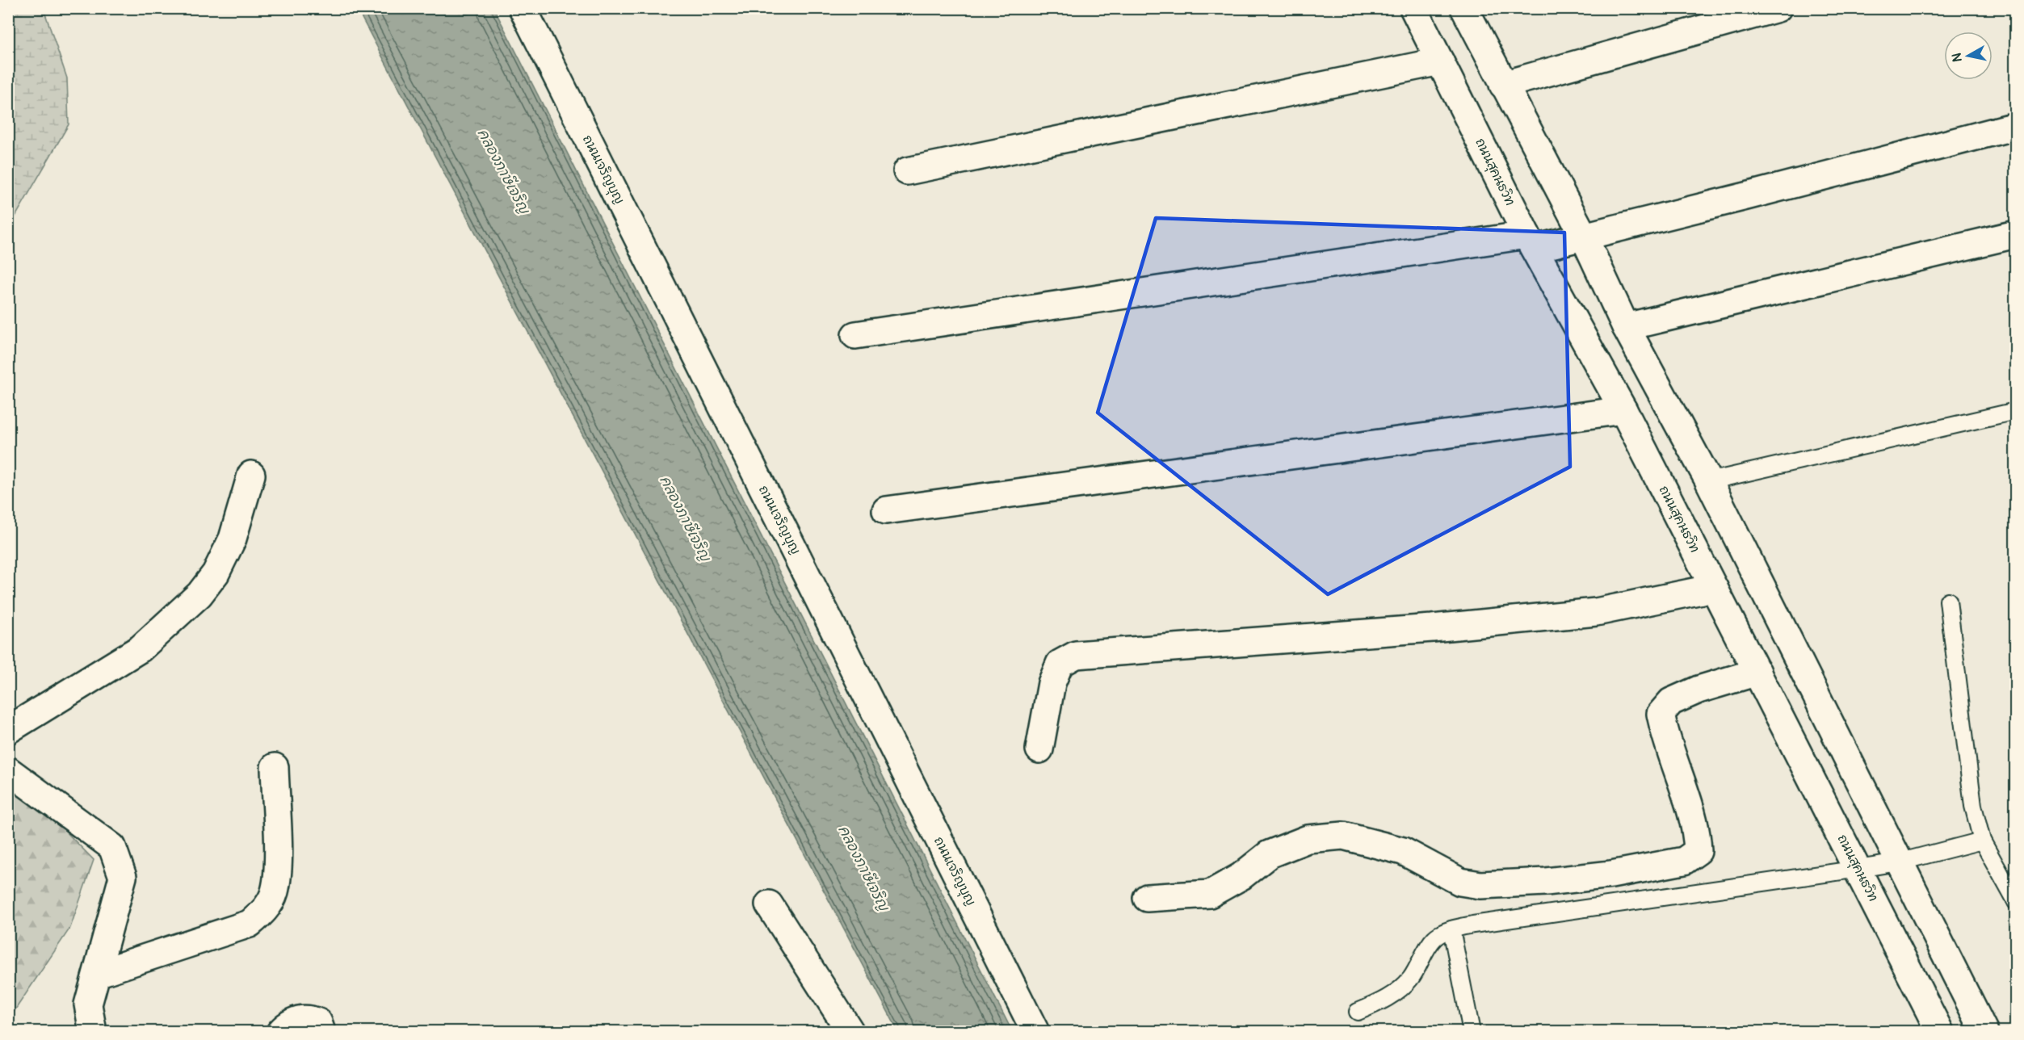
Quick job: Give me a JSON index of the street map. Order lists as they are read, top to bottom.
{
  "streets": {
    "street": ["ถนนเจริญบุญ", "ถนนสุคนธวิท"]
  },
  "water": ["คลองภาษีเจริญ"],
  "north": "left"
}
